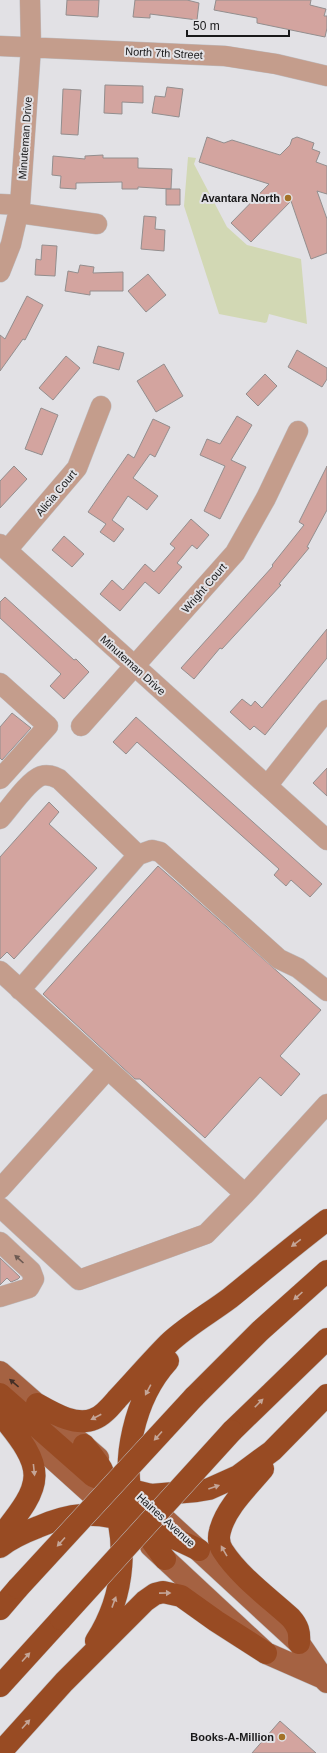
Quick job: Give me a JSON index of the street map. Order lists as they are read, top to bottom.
{
  "streets": {
    "main road": ["Haines Avenue"],
    "street": [
      "North 7th Street",
      "Minuteman Drive",
      "Alicia Court",
      "Wright Court"
    ]
  },
  "crossings": [
    ["North 7th Street", "Minuteman Drive"],
    ["Minuteman Drive", "Alicia Court"],
    ["Minuteman Drive", "Wright Court"]
  ],
  "places": ["Avantara North", "Books-A-Million"],
  "scale_bar": "50 m"
}
